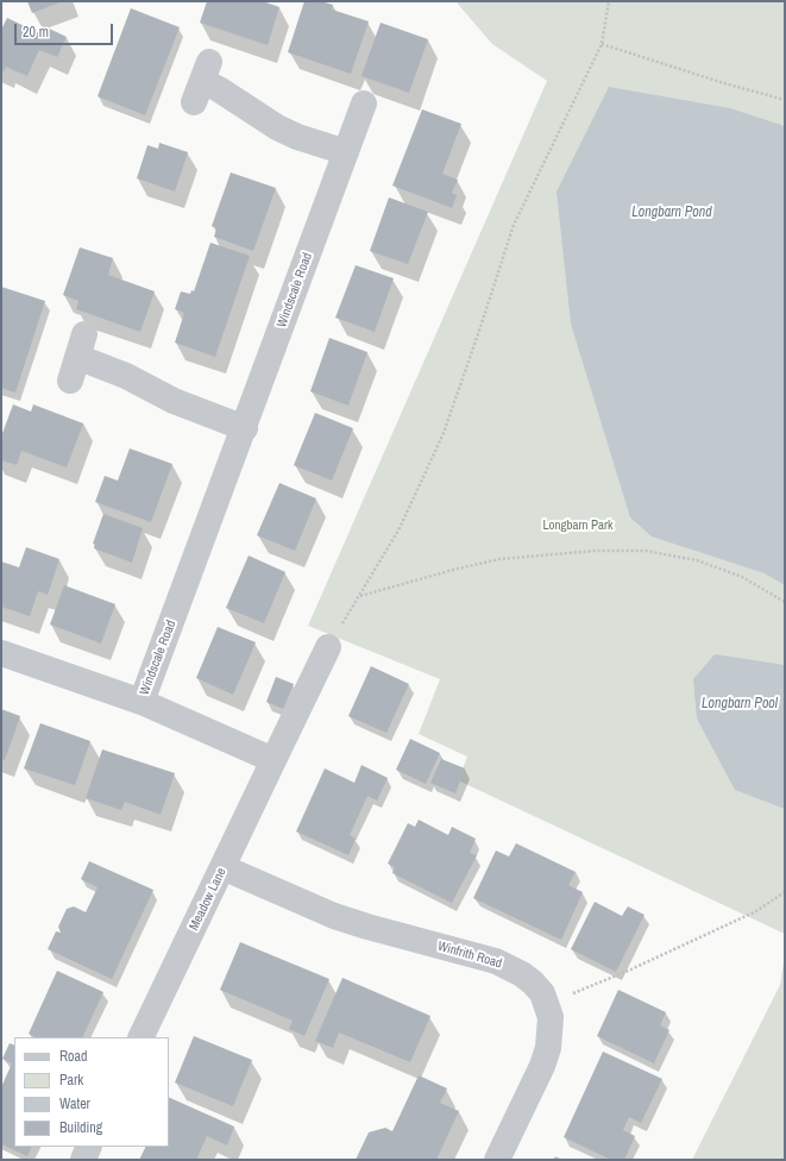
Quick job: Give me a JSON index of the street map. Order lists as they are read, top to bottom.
{
  "streets": {
    "street": ["Windscale Road", "Meadow Lane", "Winfrith Road"]
  },
  "crossings": [
    ["Meadow Lane", "Winfrith Road"]
  ],
  "water": ["Longbarn Pond", "Longbarn Pool"],
  "parks": ["Longbarn Park"],
  "legend": [
    "Road",
    "Park",
    "Water",
    "Building"
  ],
  "scale_bar": "20 m"
}
